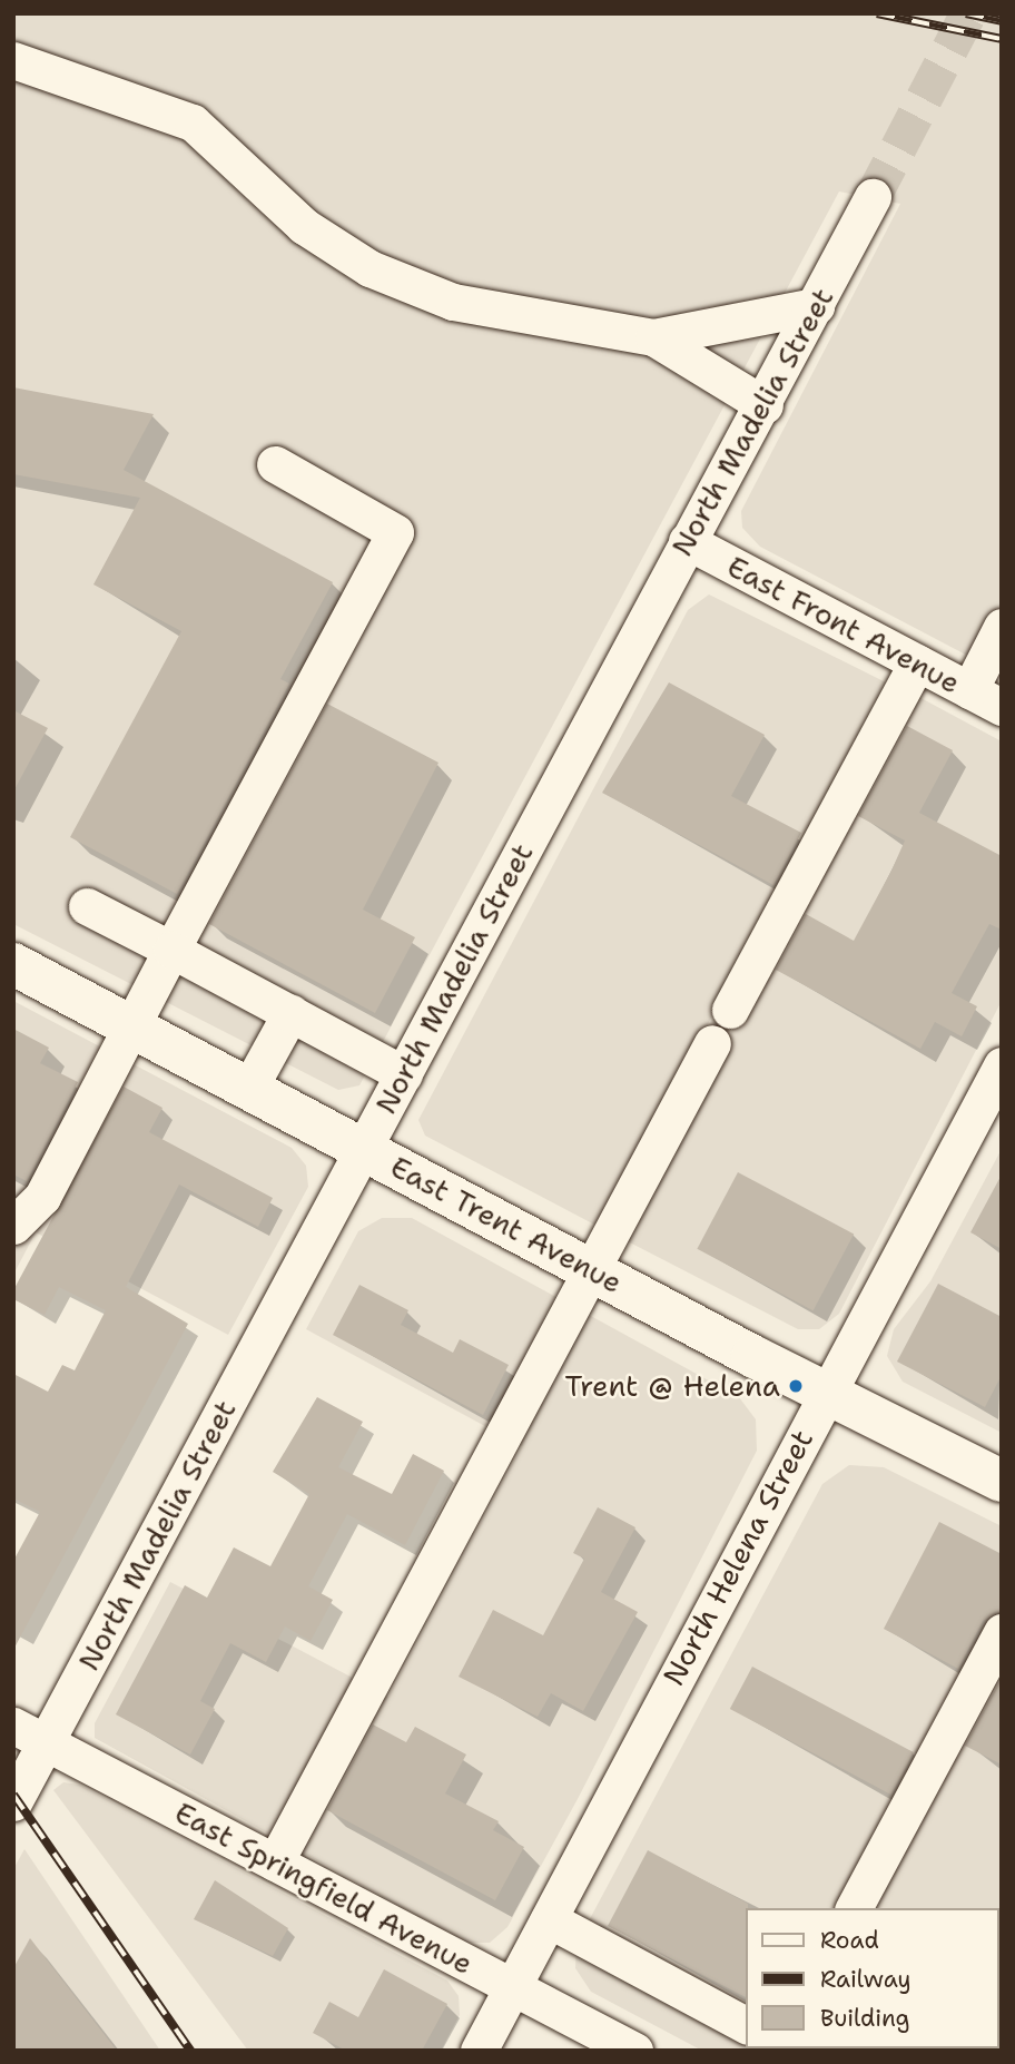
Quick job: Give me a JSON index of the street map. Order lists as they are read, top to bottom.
{
  "streets": {
    "main road": ["East Trent Avenue"],
    "street": [
      "North Madelia Street",
      "East Front Avenue",
      "North Helena Street",
      "East Springfield Avenue"
    ]
  },
  "crossings": [
    ["North Madelia Street", "East Front Avenue"],
    ["North Madelia Street", "East Trent Avenue"],
    ["North Madelia Street", "East Springfield Avenue"],
    ["East Trent Avenue", "North Helena Street"],
    ["North Helena Street", "East Springfield Avenue"]
  ],
  "places": ["Trent @ Helena"],
  "legend": ["Road", "Railway", "Building"]
}
